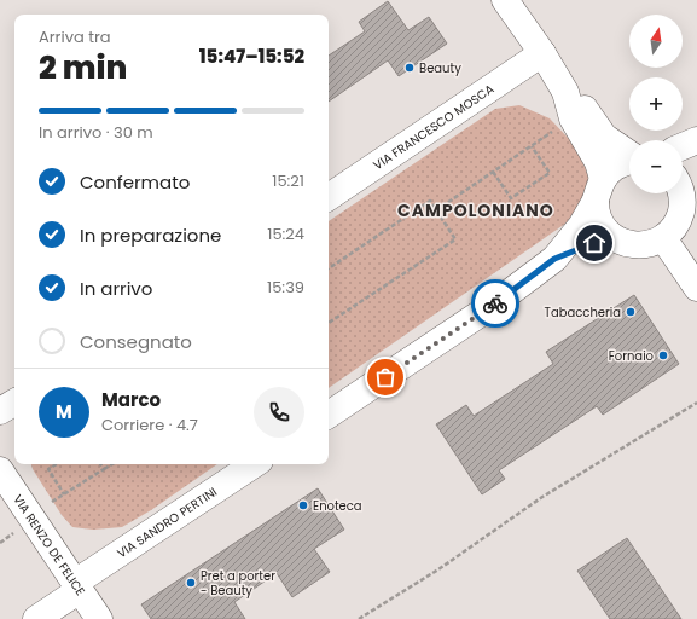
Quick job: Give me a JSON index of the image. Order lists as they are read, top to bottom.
{
  "streets": {
    "street": ["VIA FRANCESCO MOSCA", "VIA SANDRO PERTINI", "VIA RENZO DE FELICE"]
  },
  "crossings": [
    ["VIA SANDRO PERTINI", "VIA RENZO DE FELICE"]
  ],
  "districts": ["CAMPOLONIANO"],
  "places": [
    "Beauty",
    "Tabaccheria",
    "Fornaio",
    "Enoteca",
    "Pret a porter - Beauty"
  ],
  "north": "top",
  "page": {
    "map_buttons": ["+", "−"],
    "heading": ["2 min", "Arriva tra", "15:47–15:52"],
    "panel": ["Marco", "Corriere · 4.7"],
    "bar": "In arrivo · 30 m",
    "list": [
      ["Confermato", "15:21"],
      ["In preparazione", "15:24"],
      ["In arrivo", "15:39"],
      "Consegnato"
    ],
    "round": "M"
  }
}
